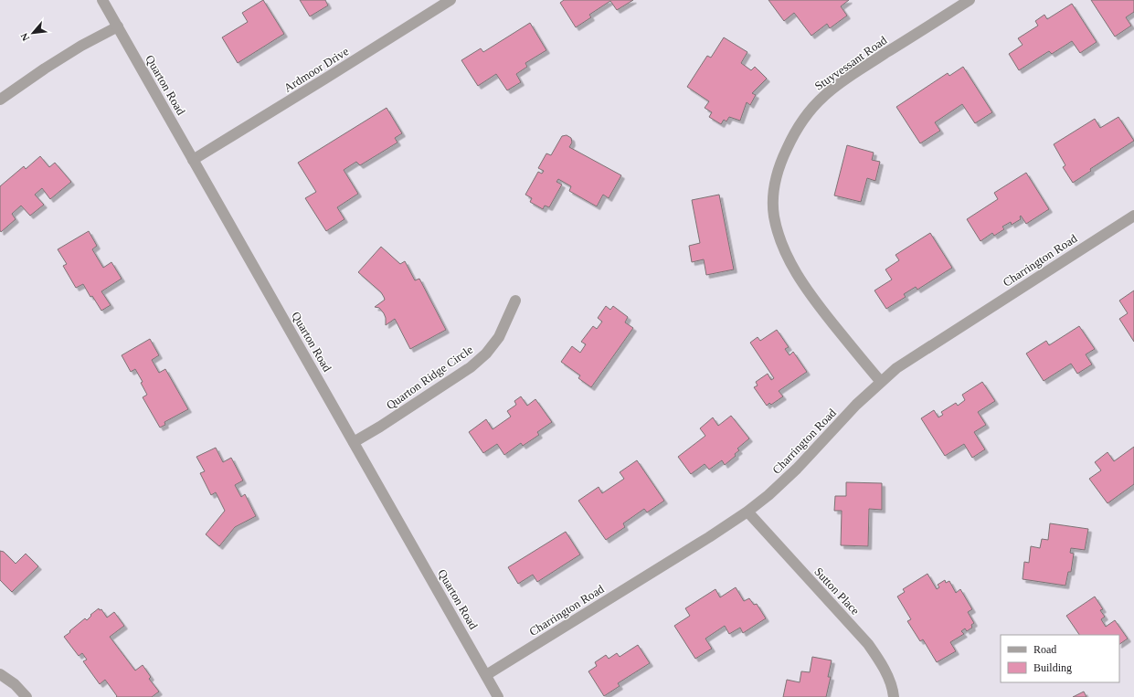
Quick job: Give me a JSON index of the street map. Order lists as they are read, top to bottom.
{
  "streets": {
    "street": [
      "Stuyvessant Road",
      "Ardmoor Drive",
      "Quarton Road",
      "Charrington Road",
      "Quarton Ridge Circle",
      "Sutton Place"
    ]
  },
  "crossings": [
    ["Stuyvessant Road", "Charrington Road"],
    ["Ardmoor Drive", "Quarton Road"],
    ["Quarton Road", "Charrington Road"],
    ["Quarton Road", "Quarton Ridge Circle"],
    ["Charrington Road", "Sutton Place"]
  ],
  "legend": ["Road", "Building"],
  "north": "bottom left"
}
